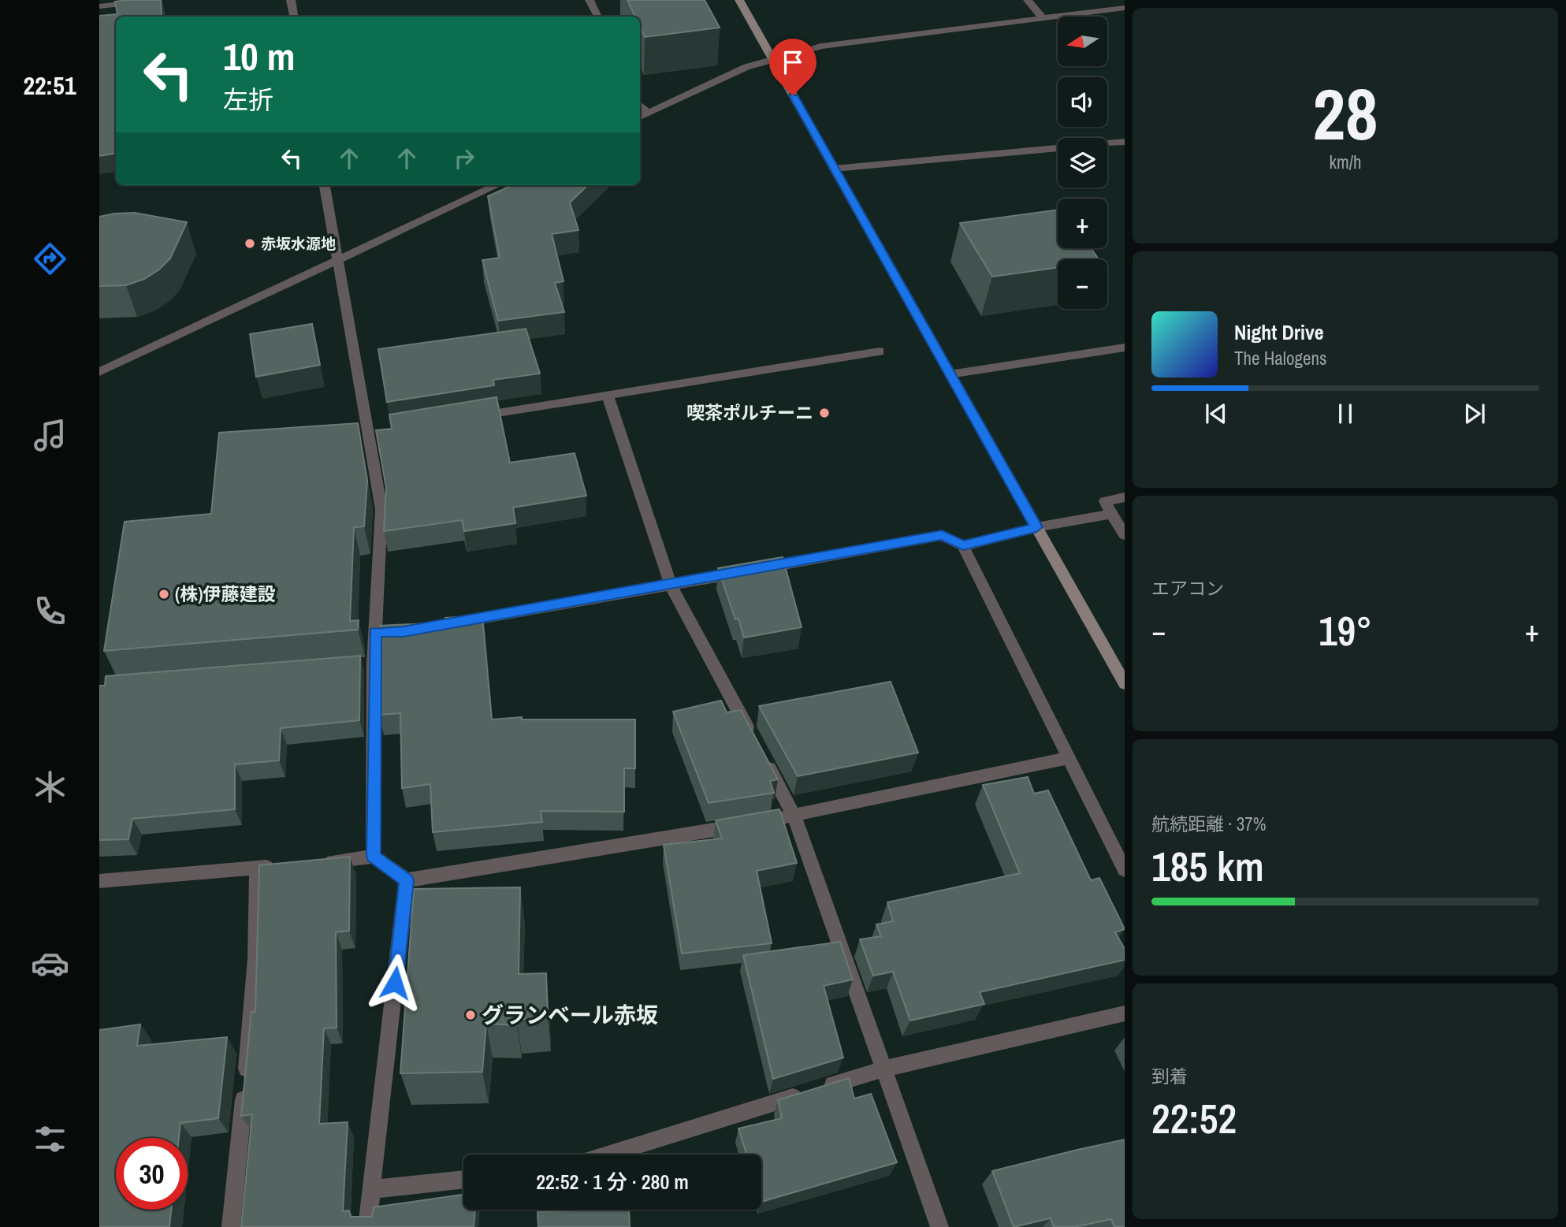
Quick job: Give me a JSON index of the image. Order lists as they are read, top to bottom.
{
  "places": [
    "赤坂水源地",
    "喫茶ポルチーニ",
    "(株)伊藤建設",
    "グランベール赤坂"
  ],
  "north": "left",
  "page": {
    "tabs": "22:51",
    "tile": [
      ["28", "km/h"],
      "エアコン",
      ["航続距離 · 37%", "185 km"],
      ["到着", "22:52"]
    ],
    "map_buttons": ["+", "−"],
    "turn": ["10 m", "左折"],
    "song": ["Night Drive", "The Halogens"],
    "heat": ["−", "19°", "+"],
    "limit": "30",
    "trip": "22:52 · 1 分 · 280 m"
  }
}
